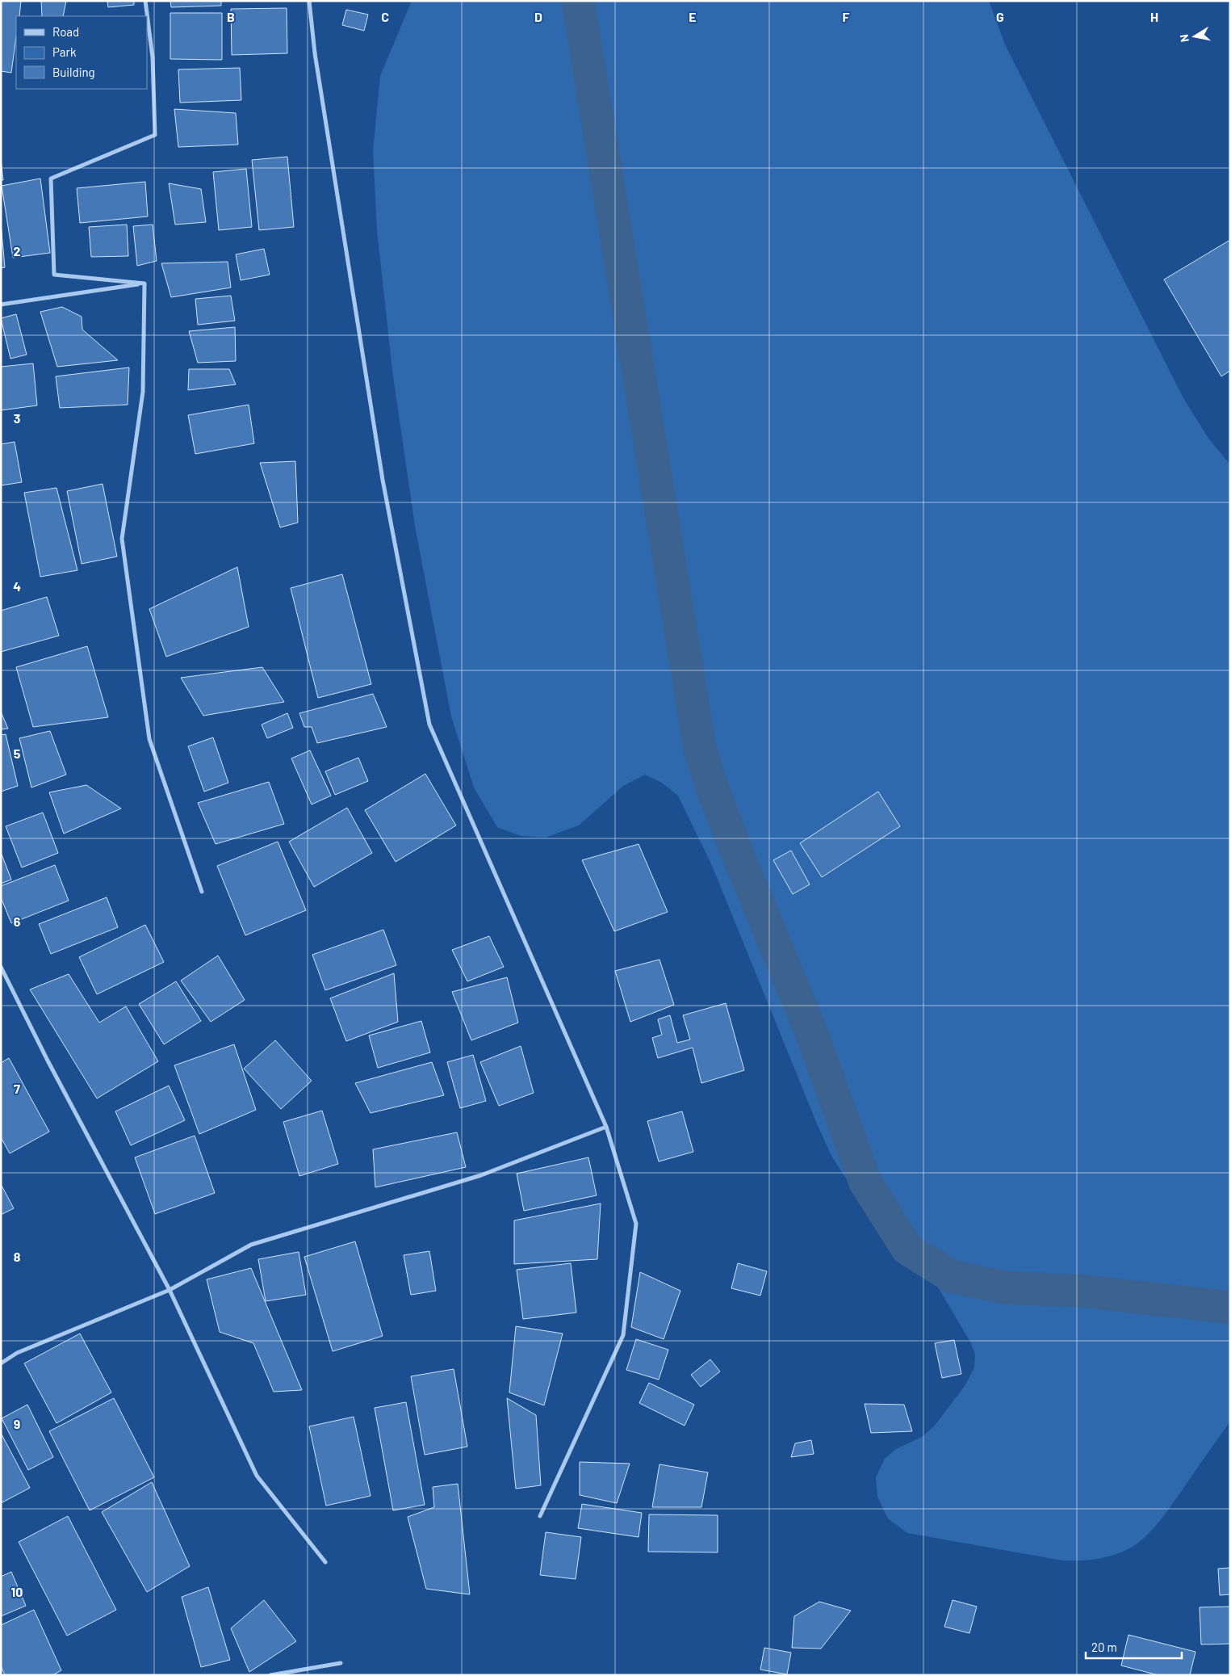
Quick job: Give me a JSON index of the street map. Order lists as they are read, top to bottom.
{
  "legend": ["Road", "Park", "Building"],
  "scale_bar": "20 m",
  "north": "left",
  "grid": {
    "columns": [
      "B",
      "C",
      "D",
      "E",
      "F",
      "G",
      "H"
    ],
    "rows": [
      "2",
      "3",
      "4",
      "5",
      "6",
      "7",
      "8",
      "9",
      "10"
    ]
  }
}
